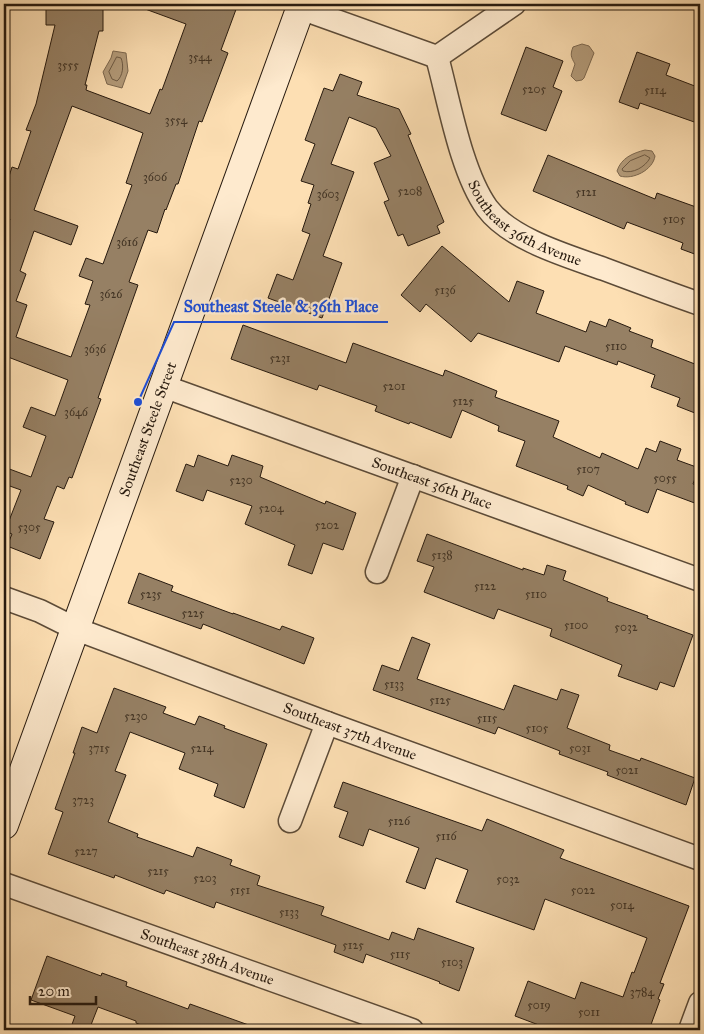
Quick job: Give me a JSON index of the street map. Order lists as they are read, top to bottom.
{
  "streets": {
    "street": [
      "Southeast 36th Avenue",
      "Southeast Steele Street",
      "Southeast 36th Place",
      "Southeast 37th Avenue",
      "Southeast 38th Avenue"
    ]
  },
  "crossings": [
    ["Southeast Steele Street", "Southeast 36th Place"],
    ["Southeast Steele Street", "Southeast 37th Avenue"]
  ],
  "places": ["Southeast Steele & 36th Place"],
  "house_numbers": [
    "3544",
    "3555",
    "5205",
    "5114",
    "3554",
    "3606",
    "5208",
    "5121",
    "3603",
    "5105",
    "3616",
    "5136",
    "3626",
    "5110",
    "3636",
    "5231",
    "5201",
    "5125",
    "3646",
    "5107",
    "5055",
    "5230",
    "5204",
    "5202",
    "5305",
    "5138",
    "5122",
    "5235",
    "5110",
    "5225",
    "5100",
    "5032",
    "5133",
    "5125",
    "5230",
    "5115",
    "5105",
    "3715",
    "5214",
    "5031",
    "5021",
    "3723",
    "5126",
    "5116",
    "5227",
    "5215",
    "5203",
    "5032",
    "5151",
    "5022",
    "5014",
    "5133",
    "5125",
    "5115",
    "5103",
    "3784",
    "5019",
    "5011"
  ],
  "scale_bar": "20 m"
}
